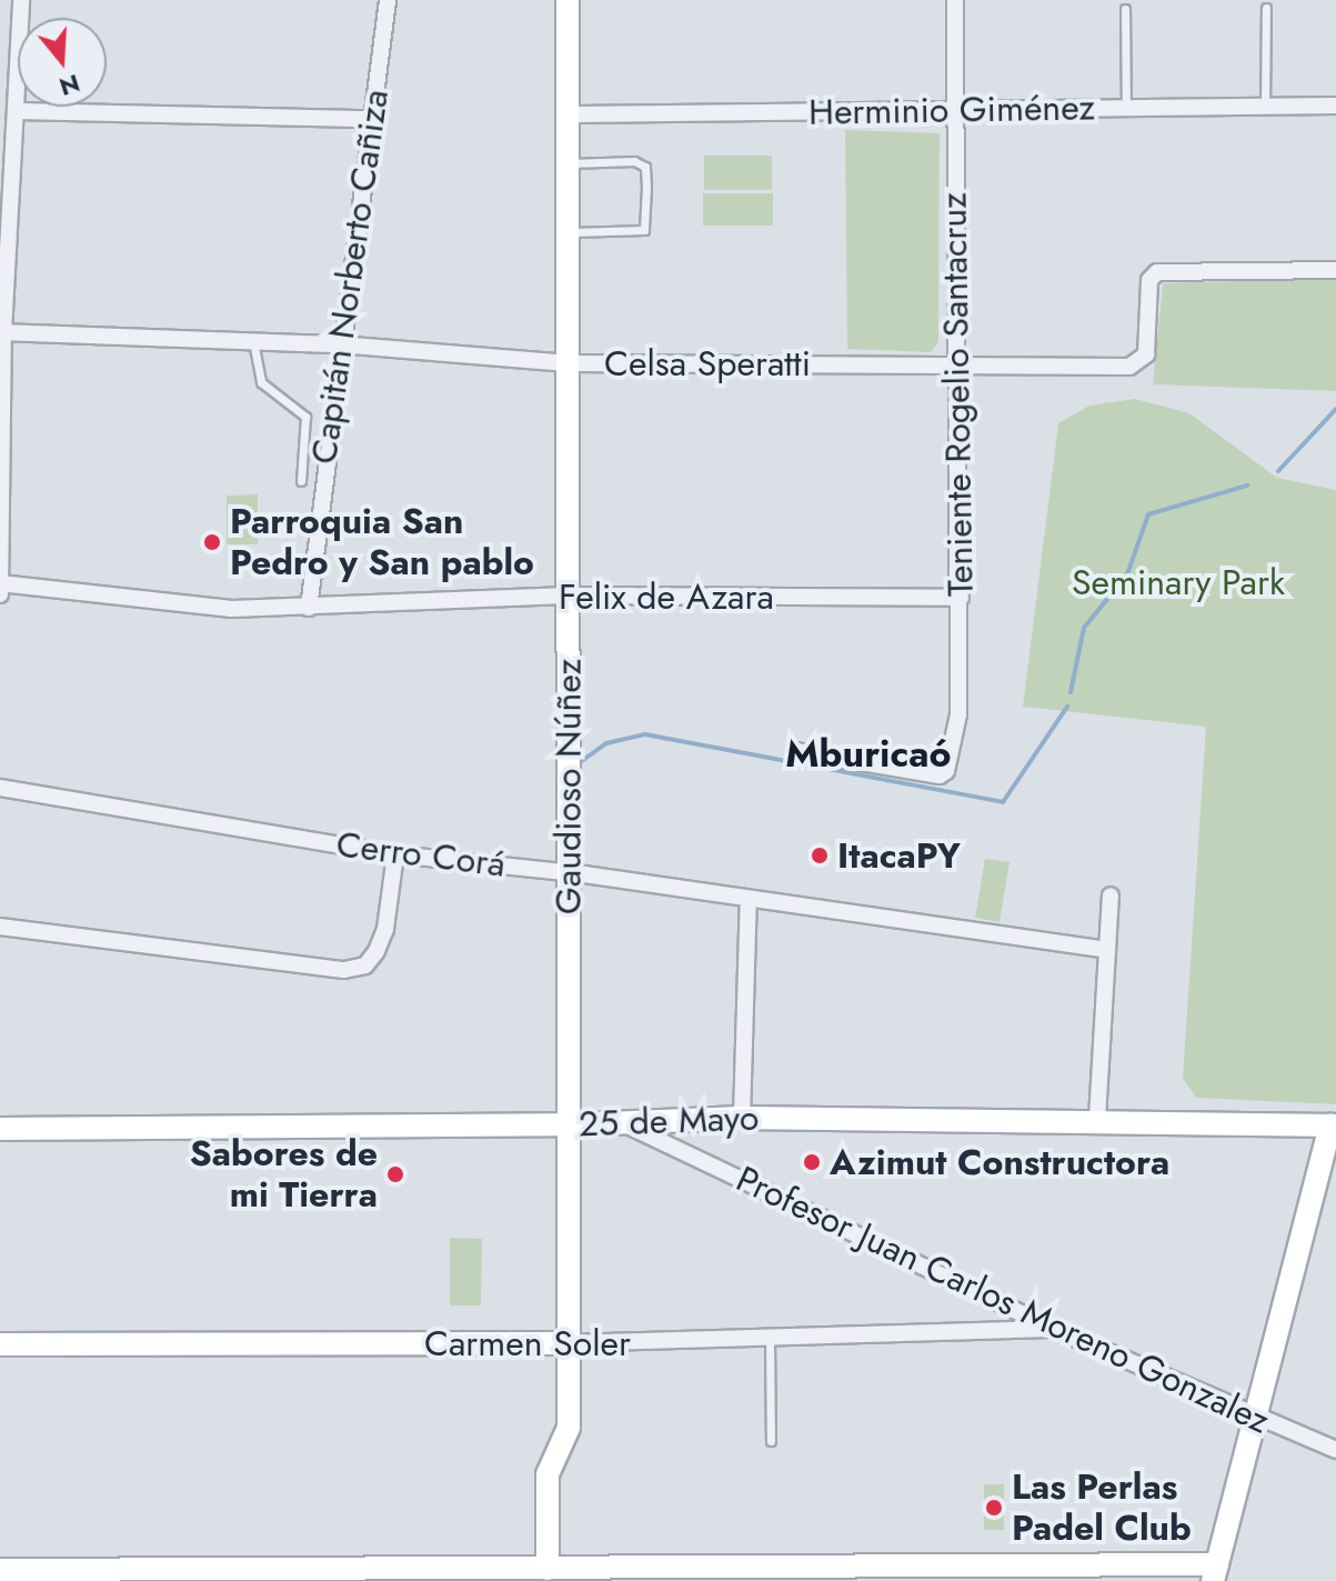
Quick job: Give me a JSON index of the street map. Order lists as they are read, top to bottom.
{
  "streets": {
    "street": [
      "Herminio Giménez",
      "Capitán Norberto Cañiza",
      "Celsa Speratti",
      "Teniente Rogelio Santacruz",
      "Felix de Azara",
      "Gaudioso Núñez",
      "Cerro Corá",
      "25 de Mayo",
      "Profesor Juan Carlos Moreno Gonzalez",
      "Carmen Soler"
    ]
  },
  "crossings": [
    ["Herminio Giménez", "Teniente Rogelio Santacruz"],
    ["Herminio Giménez", "Gaudioso Núñez"],
    ["Capitán Norberto Cañiza", "Celsa Speratti"],
    ["Capitán Norberto Cañiza", "Felix de Azara"],
    ["Celsa Speratti", "Teniente Rogelio Santacruz"],
    ["Celsa Speratti", "Gaudioso Núñez"],
    ["Teniente Rogelio Santacruz", "Felix de Azara"],
    ["Felix de Azara", "Gaudioso Núñez"],
    ["Gaudioso Núñez", "Cerro Corá"],
    ["Gaudioso Núñez", "25 de Mayo"],
    ["Gaudioso Núñez", "Carmen Soler"],
    ["25 de Mayo", "Profesor Juan Carlos Moreno Gonzalez"],
    ["Profesor Juan Carlos Moreno Gonzalez", "Carmen Soler"]
  ],
  "districts": ["Mburicaó"],
  "parks": ["Seminary Park"],
  "places": [
    "Parroquia San Pedro y San pablo",
    "ItacaPY",
    "Azimut Constructora",
    "Sabores de mi Tierra",
    "Las Perlas Padel Club"
  ],
  "north": "bottom"
}
